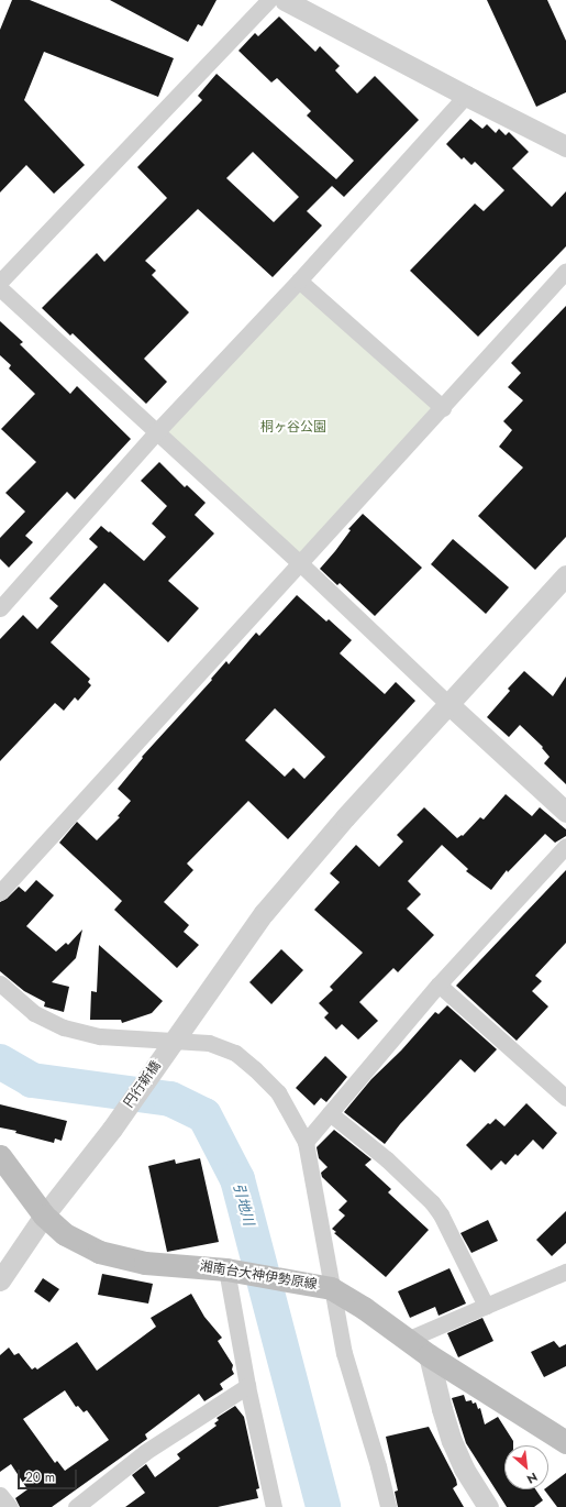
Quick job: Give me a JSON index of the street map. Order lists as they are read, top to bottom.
{
  "streets": {
    "main road": ["湘南台大神伊勢原線"],
    "street": ["円行新橋"]
  },
  "crossings": [
    ["円行新橋", "湘南台大神伊勢原線"]
  ],
  "water": ["引地川"],
  "parks": ["桐ヶ谷公園"],
  "scale_bar": "20 m",
  "north": "bottom right"
}
